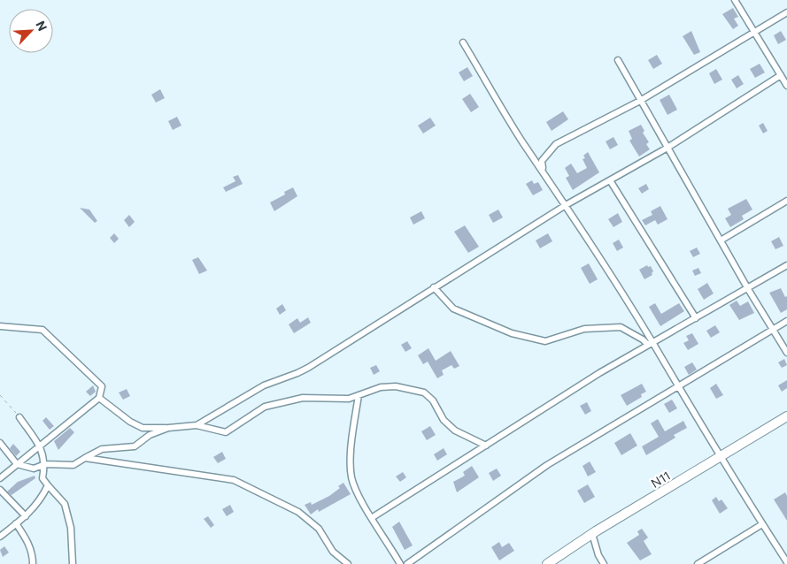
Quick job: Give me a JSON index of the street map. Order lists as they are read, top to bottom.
{
  "streets": {
    "main road": ["N11"]
  },
  "north": "top right"
}
